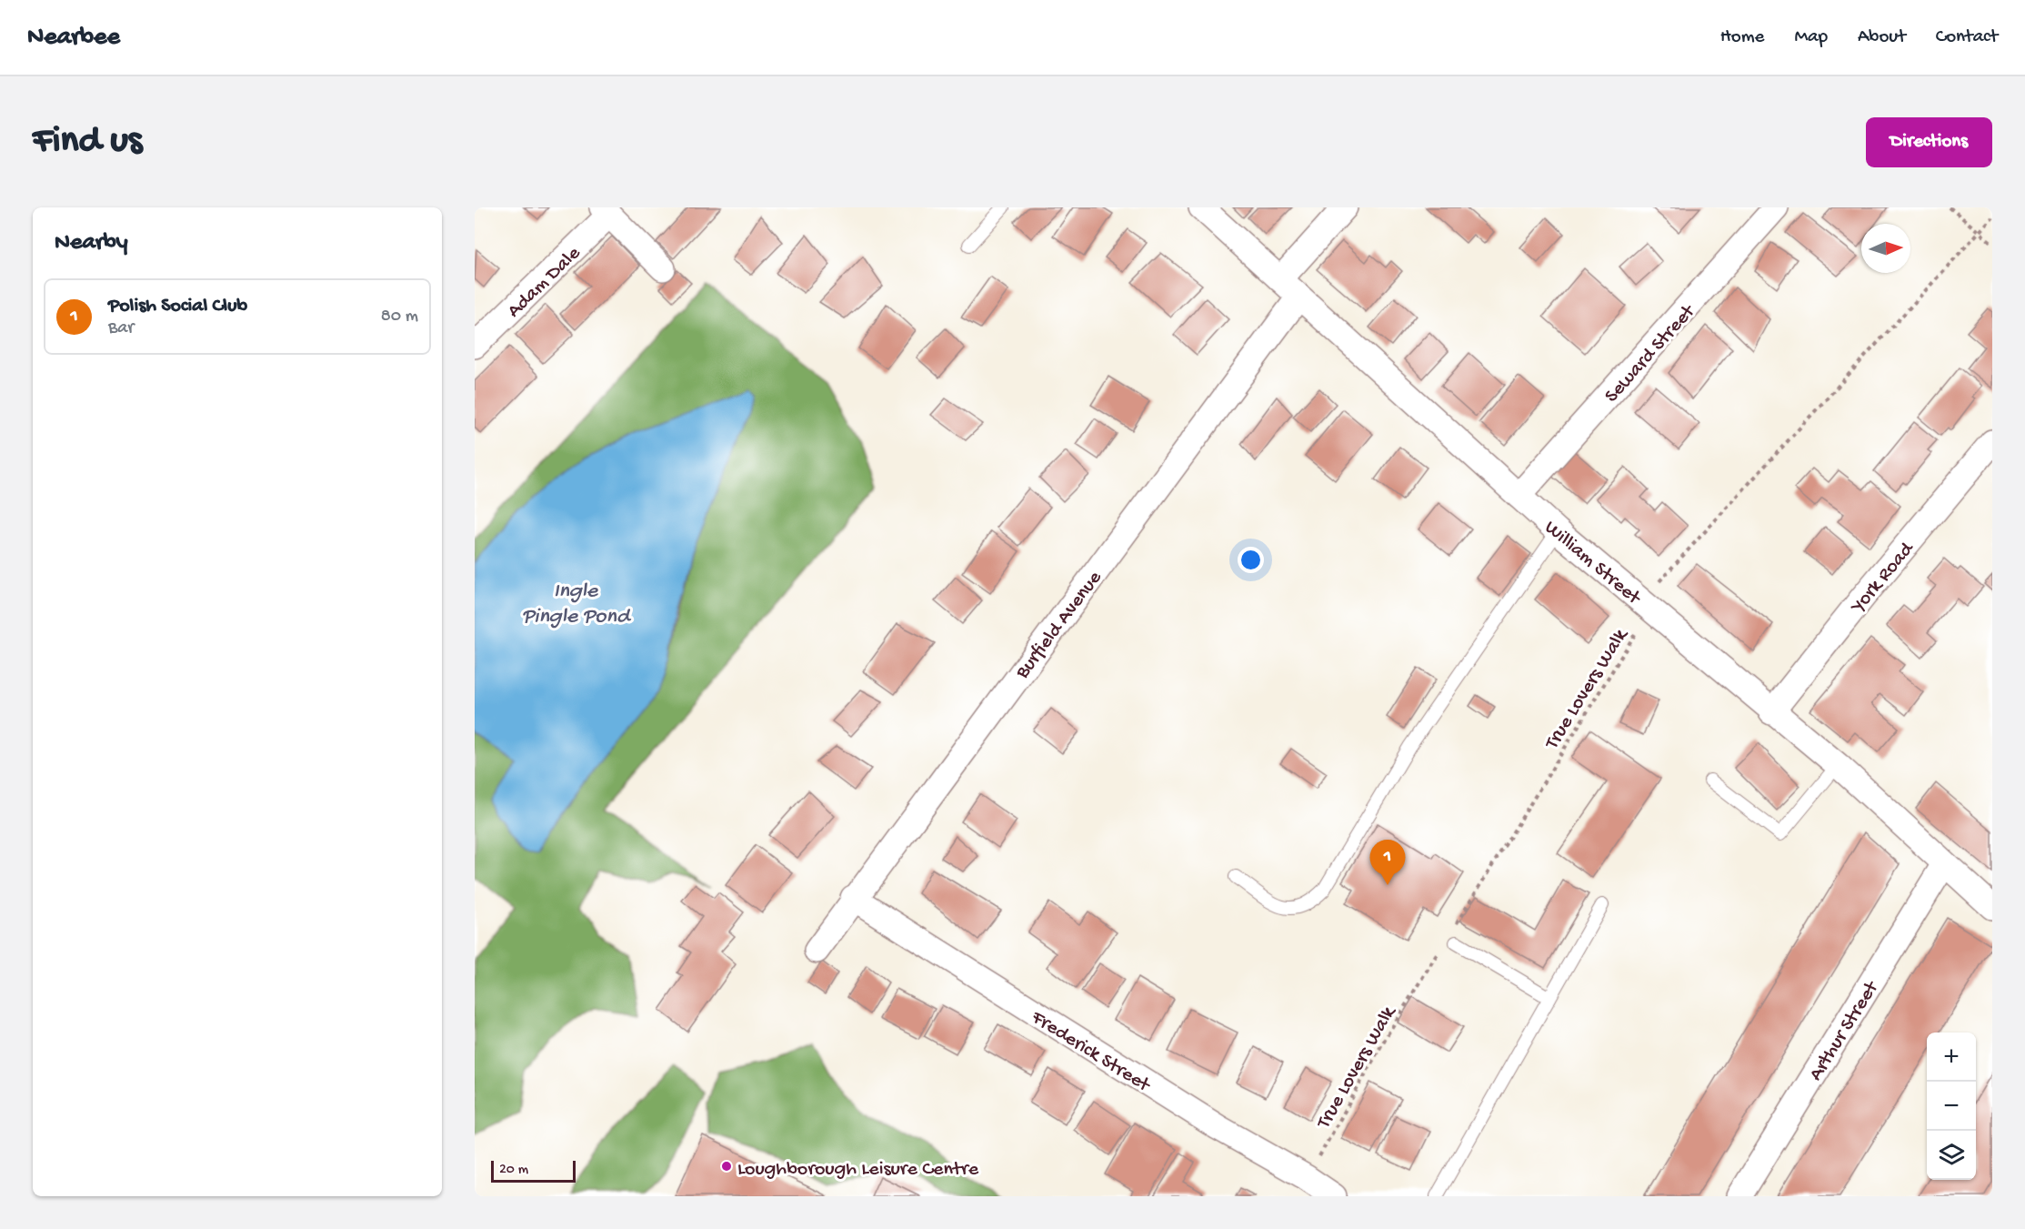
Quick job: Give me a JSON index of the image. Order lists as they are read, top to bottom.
{
  "streets": {
    "street": [
      "Adam Dale",
      "Seward Street",
      "William Street",
      "York Road",
      "Burfield Avenue",
      "Arthur Street",
      "Frederick Street"
    ],
    "path": ["True Lovers Walk"]
  },
  "crossings": [
    ["Seward Street", "William Street"],
    ["William Street", "York Road"],
    ["William Street", "Burfield Avenue"],
    ["William Street", "True Lovers Walk"],
    ["William Street", "Arthur Street"],
    ["Burfield Avenue", "Frederick Street"],
    ["True Lovers Walk", "Frederick Street"]
  ],
  "water": ["Ingle Pingle Pond"],
  "places": ["Loughborough Leisure Centre"],
  "scale_bar": "20 m",
  "north": "right",
  "page": {
    "header": "Nearbee",
    "nav": [
      "Home",
      "Map",
      "About",
      "Contact"
    ],
    "buttons": "Directions",
    "title": "Find us",
    "heading": "Nearby",
    "list": [
      {
        "mark": "1",
        "name": "Polish Social Club",
        "note": "Bar",
        "value": "80 m"
      }
    ],
    "pins": "1",
    "map_buttons": ["+", "−"],
    "scale": "20 m"
  }
}
